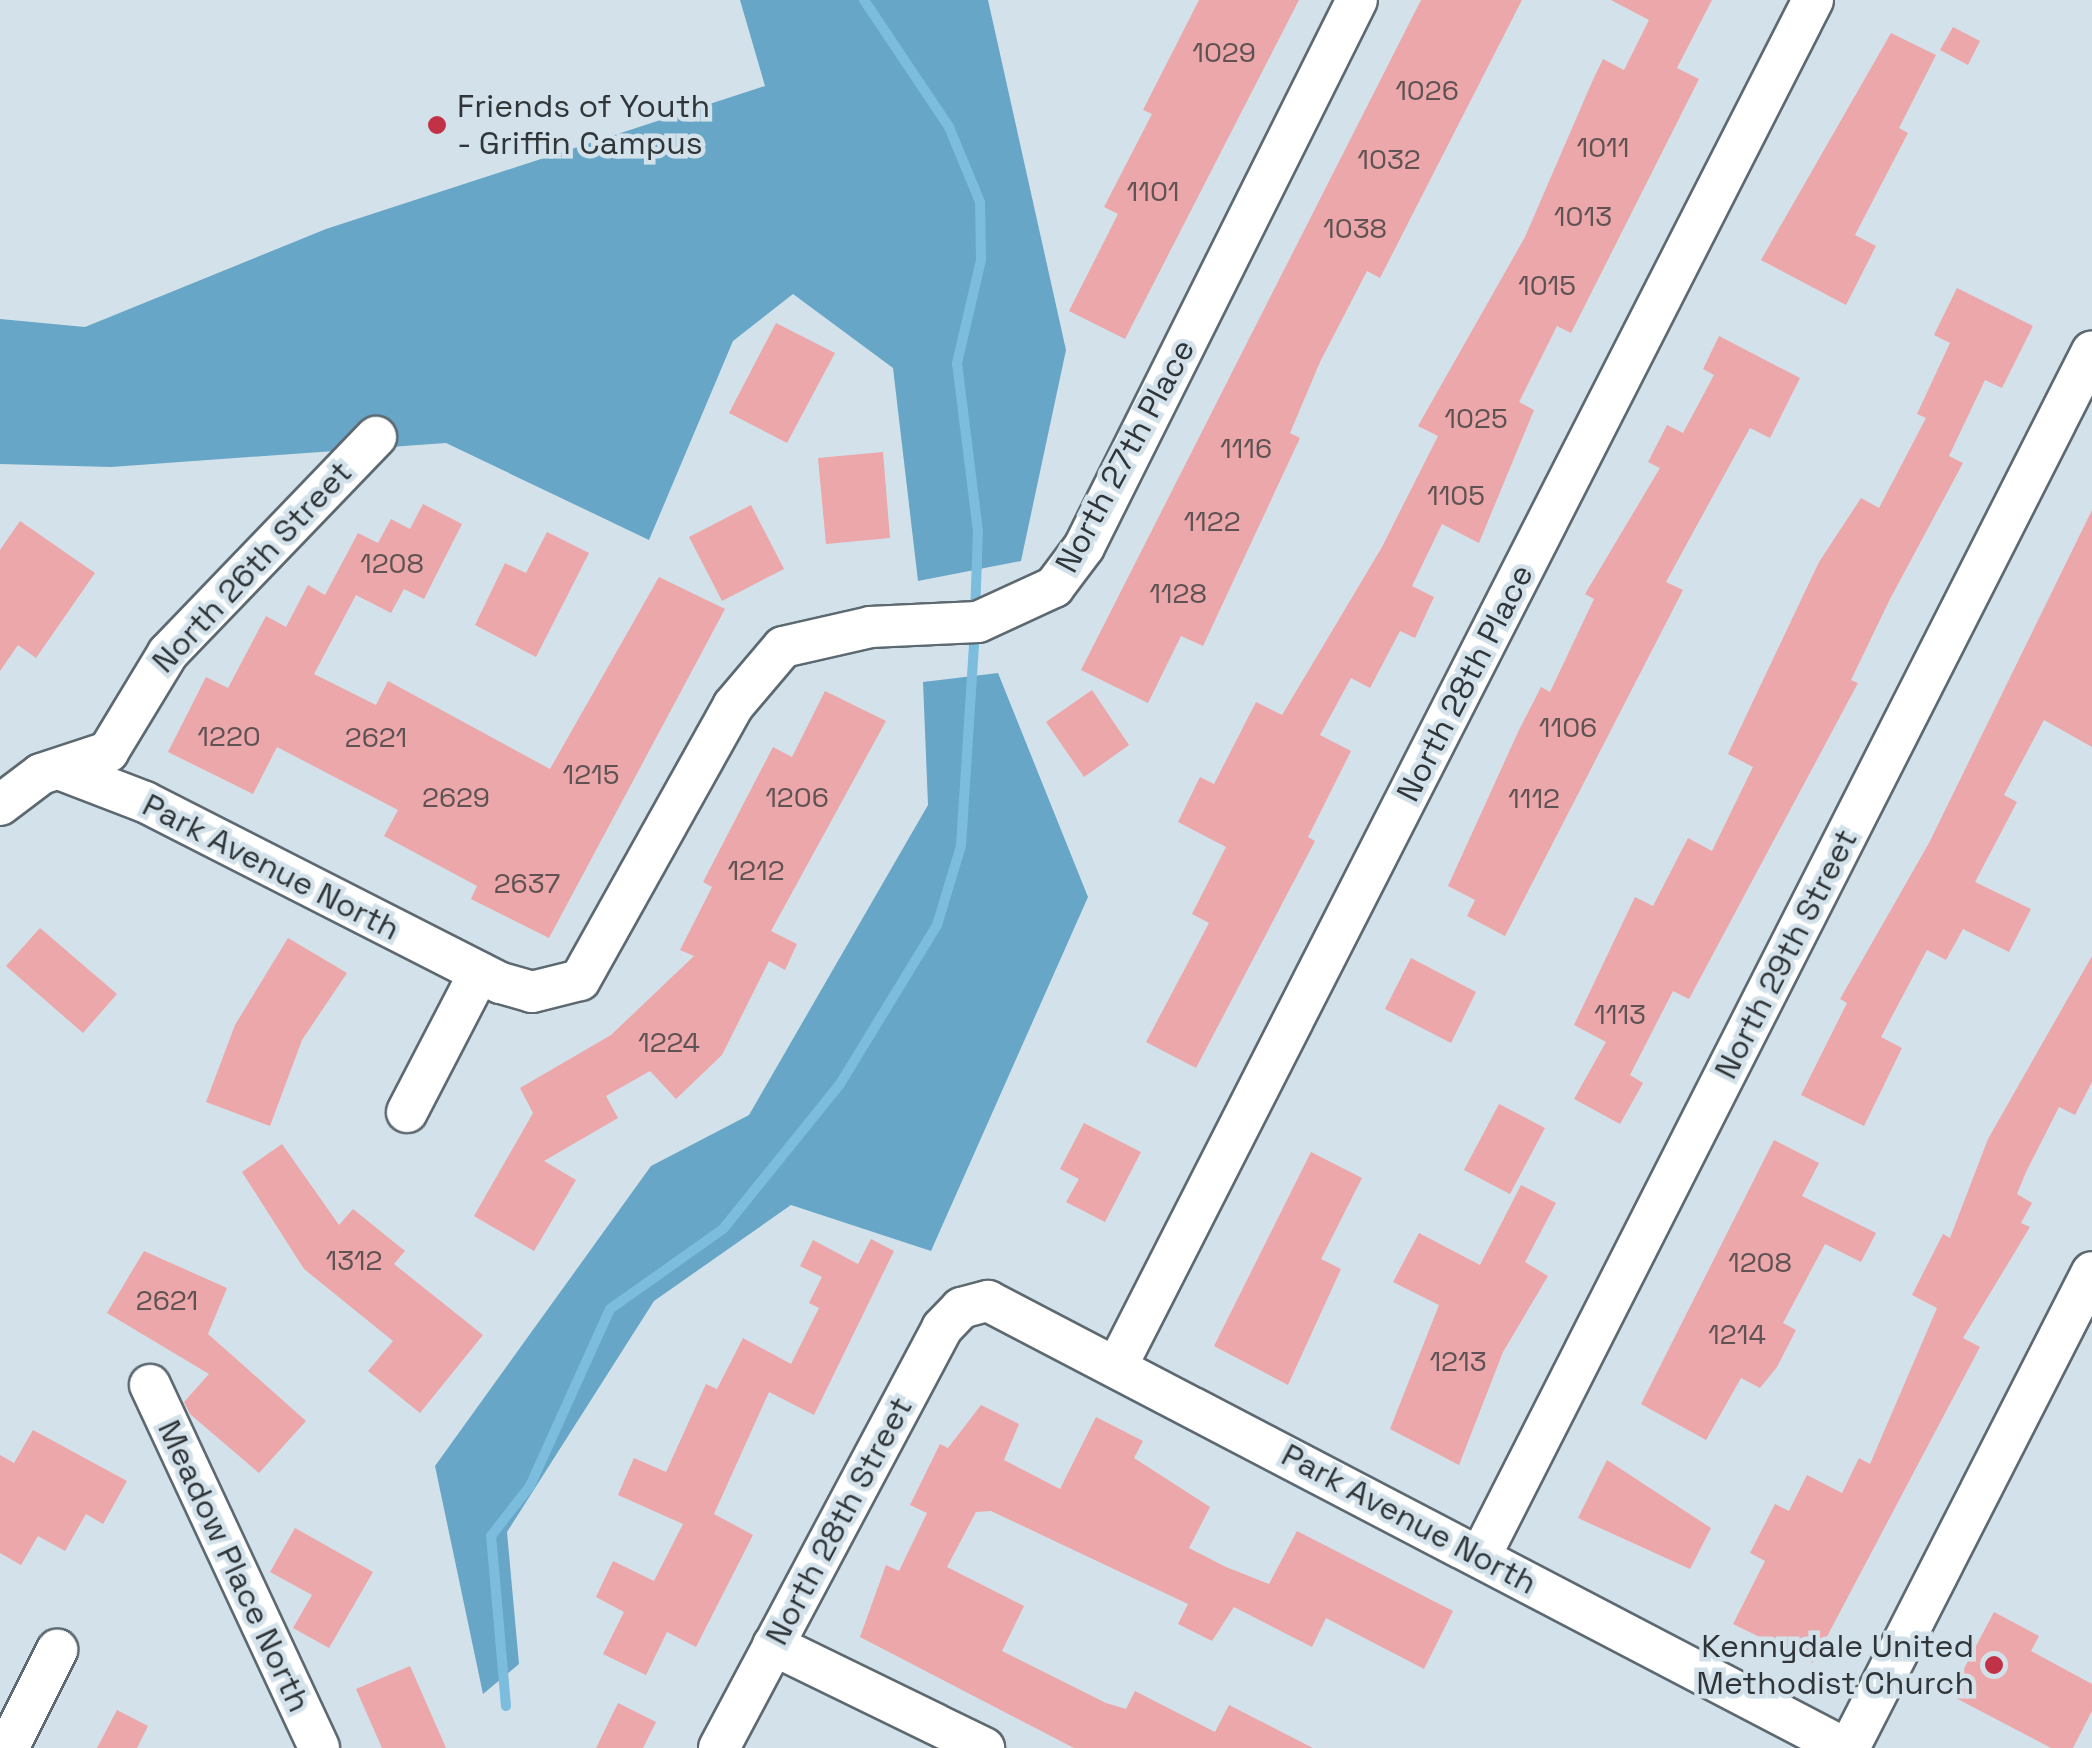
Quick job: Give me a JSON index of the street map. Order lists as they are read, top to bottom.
{
  "streets": {
    "street": [
      "North 27th Place",
      "North 26th Street",
      "North 28th Place",
      "Park Avenue North",
      "North 29th Street",
      "North 28th Street",
      "Meadow Place North"
    ]
  },
  "crossings": [
    ["North 27th Place", "Park Avenue North"],
    ["North 26th Street", "Park Avenue North"],
    ["North 28th Place", "Park Avenue North"],
    ["Park Avenue North", "North 29th Street"],
    ["Park Avenue North", "North 28th Street"]
  ],
  "places": ["Friends of Youth - Griffin Campus", "Kennydale United Methodist Church"],
  "house_numbers": [
    "1029",
    "1026",
    "1011",
    "1032",
    "1101",
    "1013",
    "1038",
    "1015",
    "1025",
    "1116",
    "1105",
    "1122",
    "1208",
    "1128",
    "1106",
    "1220",
    "2621",
    "1215",
    "2629",
    "1206",
    "1112",
    "1212",
    "2637",
    "1113",
    "1224",
    "1312",
    "1208",
    "2621",
    "1214",
    "1213"
  ]
}
